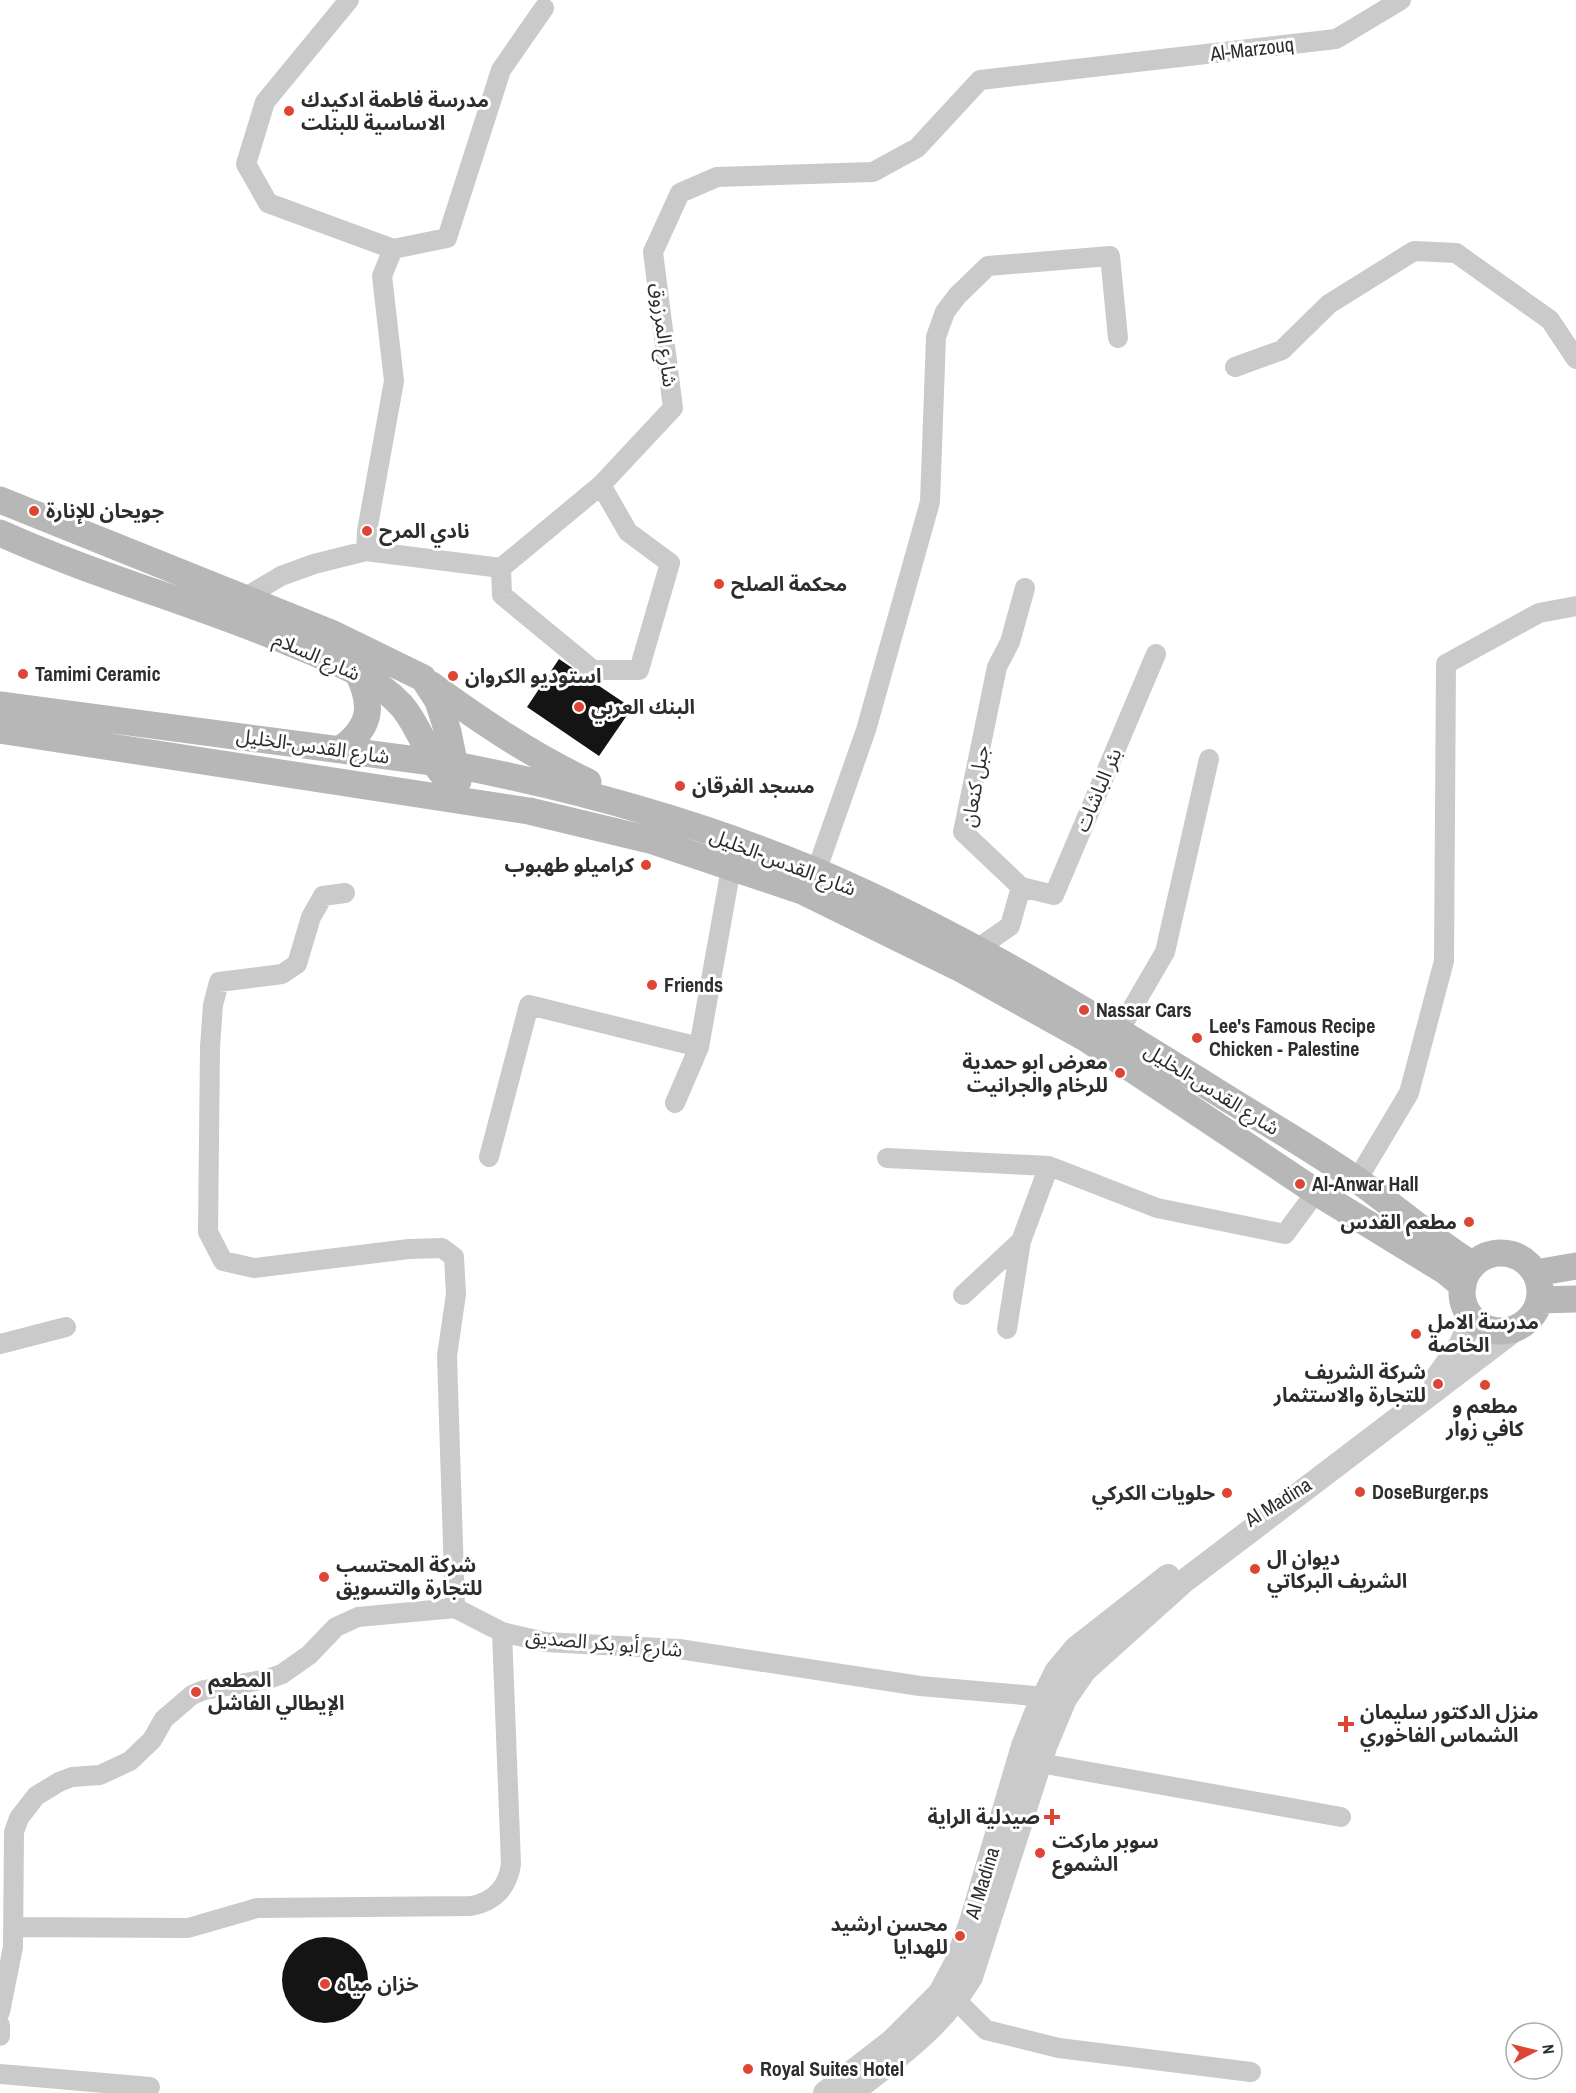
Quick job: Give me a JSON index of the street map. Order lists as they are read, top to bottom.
{
  "streets": {
    "main road": ["شارع السلام", "شارع القدس-الخليل"],
    "street": [
      "Al-Marzouq",
      "شارع المرزوق",
      "جبل كنعان",
      "بئر الباشات",
      "Al Madina",
      "شارع أبو بكر الصديق"
    ]
  },
  "crossings": [
    ["Al-Marzouq", "شارع المرزوق"],
    ["شارع السلام", "شارع القدس-الخليل"],
    ["جبل كنعان", "بئر الباشات"],
    ["Al Madina", "شارع أبو بكر الصديق"]
  ],
  "places": {
    "other": [
      "مدرسة فاطمة ادكيدك الاساسية للبنلت",
      "جويحان للإنارة",
      "نادي المرح",
      "محكمة الصلح",
      "Tamimi Ceramic",
      "استوديو الكروان",
      "البنك العربي",
      "مسجد الفرقان",
      "كراميلو طهبوب",
      "Friends",
      "Nassar Cars",
      "Lee's Famous Recipe Chicken - Palestine",
      "معرض ابو حمدية للرخام والجرانيت",
      "Al-Anwar Hall",
      "مطعم القدس",
      "مدرسة الامل الخاصة",
      "شركة الشريف للتجارة والاستثمار",
      "مطعم و كافي زوار",
      "DoseBurger.ps",
      "حلويات الكركي",
      "ديوان ال الشريف البركاتي",
      "شركة المحتسب للتجارة والتسويق",
      "المطعم الإيطالي الفاشل",
      "سوبر ماركت الشموع",
      "محسن ارشيد للهدايا",
      "خزان مياه",
      "Royal Suites Hotel"
    ],
    "health": ["منزل الدكتور سليمان الشماس الفاخوري", "صيدلية الراية"]
  },
  "north": "right"
}
